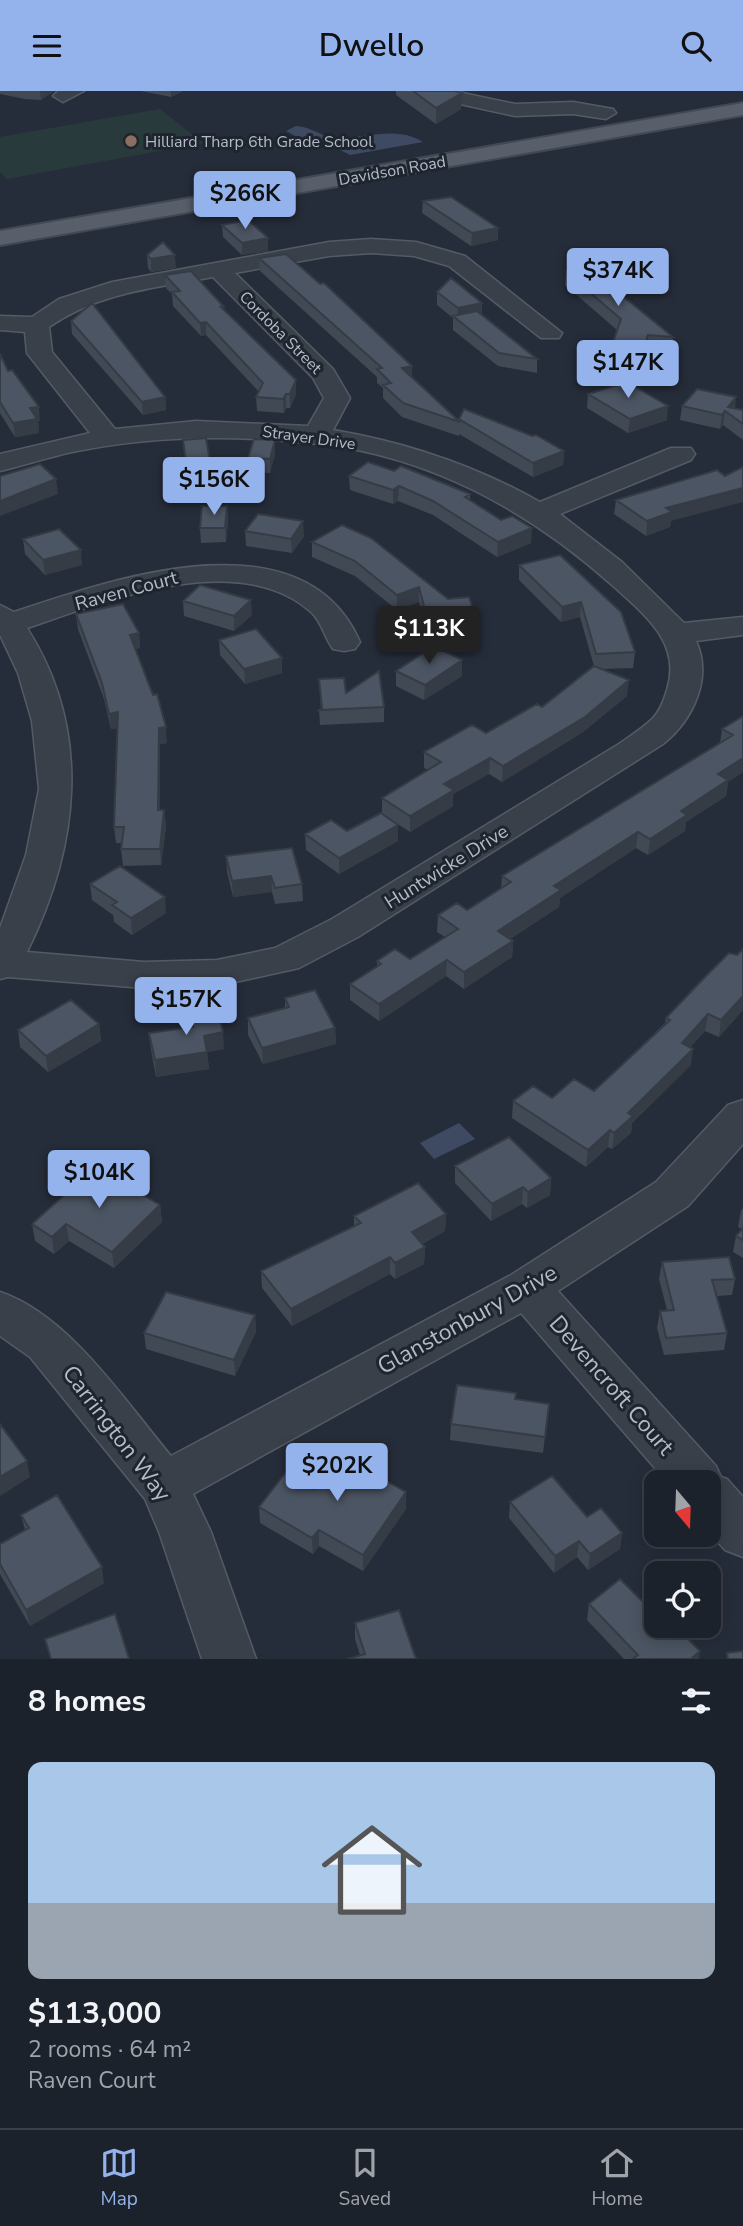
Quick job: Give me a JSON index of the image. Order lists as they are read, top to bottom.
{
  "streets": {
    "main road": ["Davidson Road"],
    "street": [
      "Cordoba Street",
      "Strayer Drive",
      "Raven Court",
      "Huntwicke Drive",
      "Glanstonbury Drive",
      "Devencroft Court",
      "Carrington Way"
    ]
  },
  "crossings": [
    ["Cordoba Street", "Strayer Drive"],
    ["Strayer Drive", "Huntwicke Drive"],
    ["Glanstonbury Drive", "Devencroft Court"],
    ["Glanstonbury Drive", "Carrington Way"]
  ],
  "places": ["Hilliard Tharp 6th Grade School"],
  "north": "bottom",
  "page": {
    "header": "Dwello",
    "price": [
      "$266K",
      "$374K",
      "$147K",
      "$156K",
      "$113K",
      "$157K",
      "$104K",
      "$202K"
    ],
    "heading": "8 homes",
    "list": [
      {
        "name": "$113,000",
        "note": "2 rooms · 64 m² · Raven Court"
      }
    ],
    "tabs": ["Map", "Saved", "Home"]
  }
}
